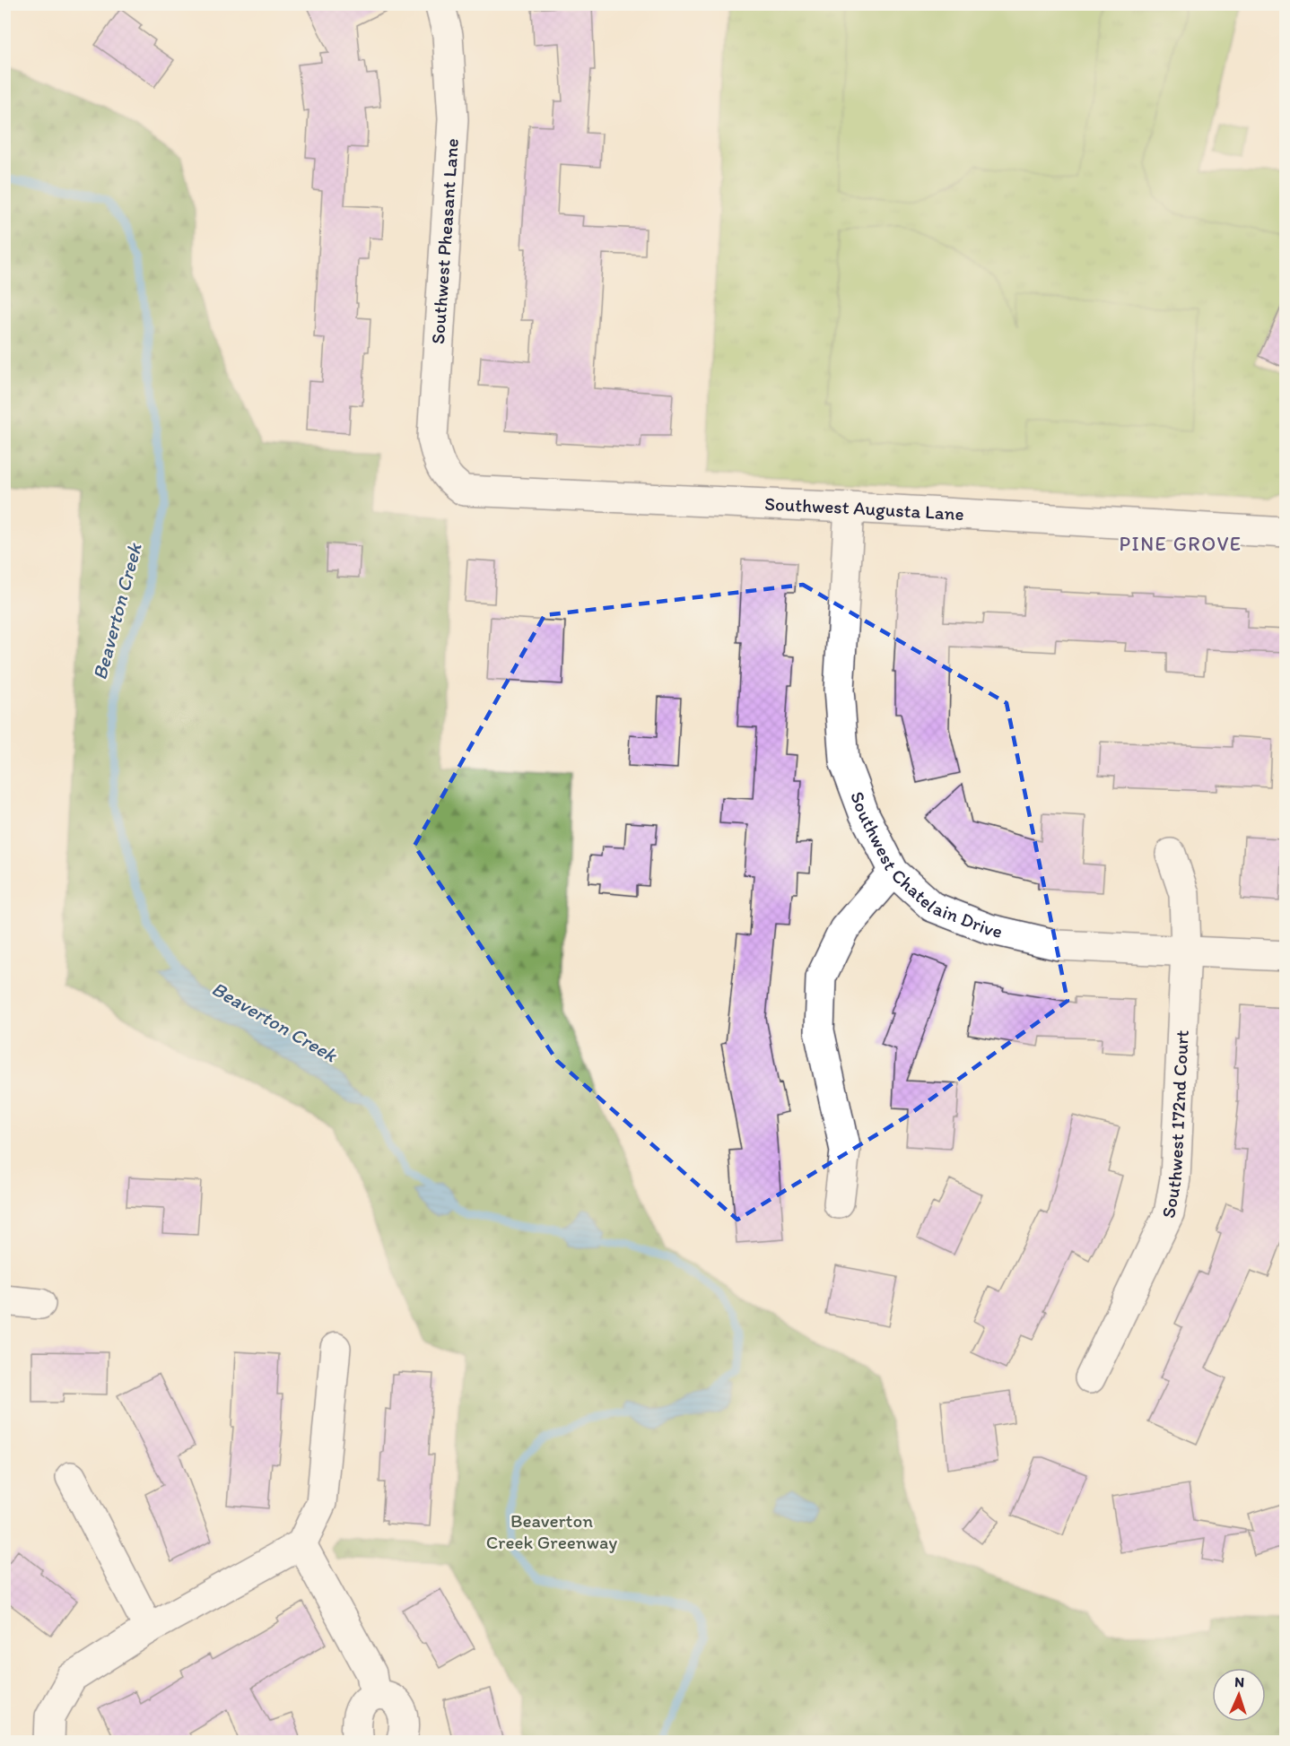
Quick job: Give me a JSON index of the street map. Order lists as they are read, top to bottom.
{
  "streets": {
    "street": [
      "Southwest Pheasant Lane",
      "Southwest Augusta Lane",
      "Southwest Chatelain Drive",
      "Southwest 172nd Court"
    ]
  },
  "crossings": [
    ["Southwest Pheasant Lane", "Southwest Augusta Lane"],
    ["Southwest Augusta Lane", "Southwest Chatelain Drive"],
    ["Southwest Chatelain Drive", "Southwest 172nd Court"]
  ],
  "districts": ["PINE GROVE"],
  "water": ["Beaverton Creek"],
  "parks": ["Beaverton Creek Greenway"],
  "north": "top"
}
